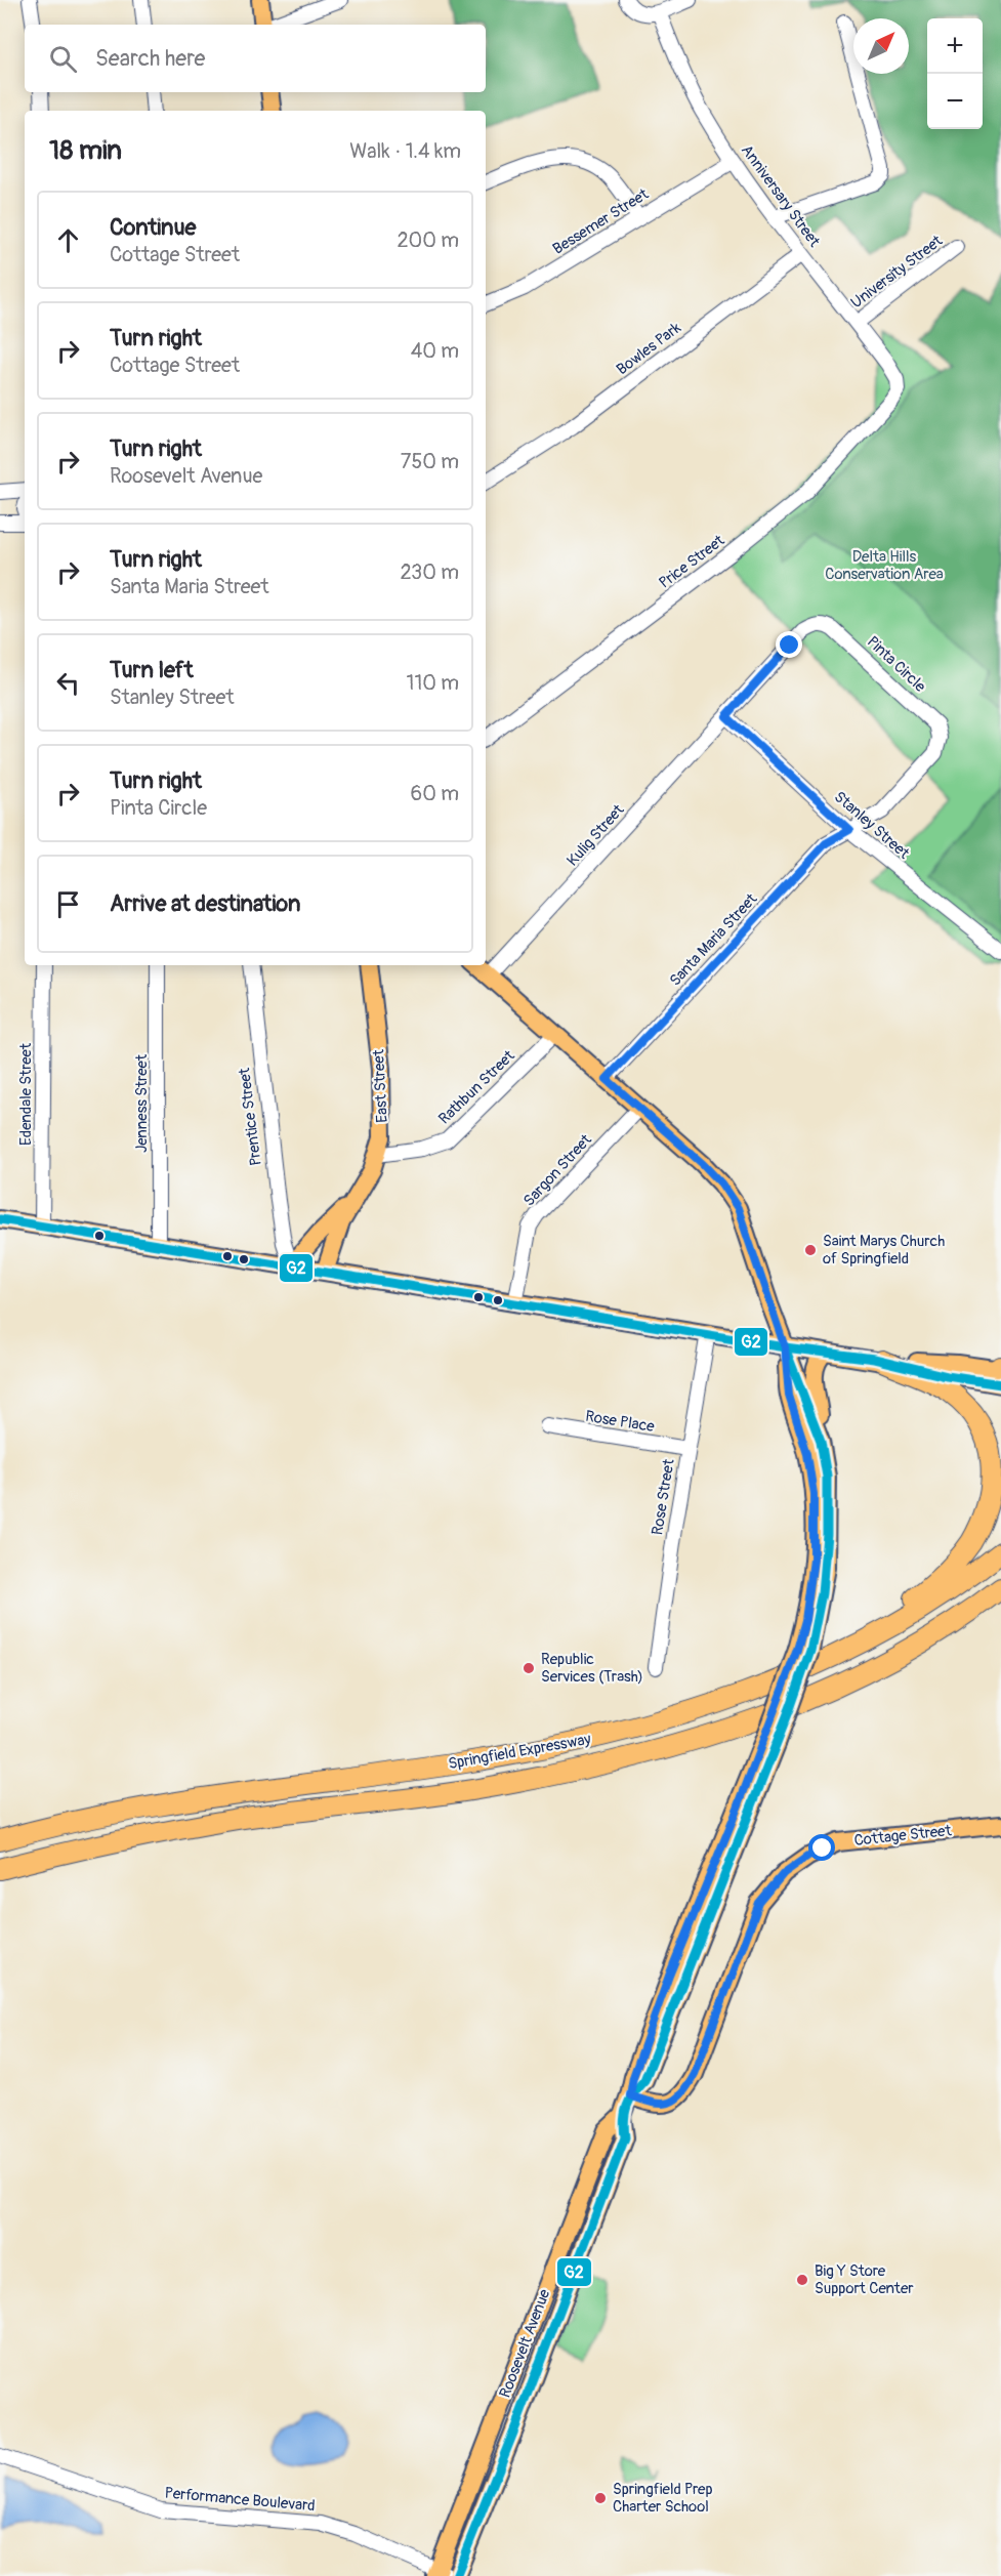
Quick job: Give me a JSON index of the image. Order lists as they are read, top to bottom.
{
  "streets": {
    "highway": ["Springfield Expressway"],
    "main road": ["East Street", "Cottage Street", "Roosevelt Avenue"],
    "street": [
      "Anniversary Street",
      "Bessemer Street",
      "University Street",
      "Bowles Park",
      "Price Street",
      "Pinta Circle",
      "Stanley Street",
      "Kulig Street",
      "Santa Maria Street",
      "Rathbun Street",
      "Edendale Street",
      "Jenness Street",
      "Prentice Street",
      "Sargon Street",
      "Rose Place",
      "Rose Street",
      "Performance Boulevard"
    ]
  },
  "crossings": [
    ["Anniversary Street", "Bessemer Street"],
    ["Anniversary Street", "University Street"],
    ["Anniversary Street", "Bowles Park"],
    ["Anniversary Street", "Price Street"],
    ["Pinta Circle", "Stanley Street"],
    ["Pinta Circle", "Kulig Street"],
    ["Pinta Circle", "Santa Maria Street"],
    ["Stanley Street", "Kulig Street"],
    ["Stanley Street", "Santa Maria Street"],
    ["Kulig Street", "Roosevelt Avenue"],
    ["Santa Maria Street", "Roosevelt Avenue"],
    ["East Street", "Rathbun Street"],
    ["East Street", "Prentice Street"],
    ["Rathbun Street", "Roosevelt Avenue"],
    ["Sargon Street", "Roosevelt Avenue"],
    ["Rose Place", "Rose Street"],
    ["Cottage Street", "Roosevelt Avenue"],
    ["Roosevelt Avenue", "Performance Boulevard"]
  ],
  "parks": ["Delta Hills Conservation Area"],
  "places": [
    "Saint Marys Church of Springfield",
    "Republic Services (Trash)",
    "Big Y Store Support Center",
    "Springfield Prep Charter School"
  ],
  "lines": ["transit line G2"],
  "north": "top right",
  "page": {
    "map_buttons": ["+", "−"],
    "search": "Search here",
    "heading": ["18 min", "Walk · 1.4 km"],
    "list": [
      ["Continue", "Cottage Street", "200 m"],
      ["Turn right", "Cottage Street", "40 m"],
      ["Turn right", "Roosevelt Avenue", "750 m"],
      ["Turn right", "Santa Maria Street", "230 m"],
      ["Turn left", "Stanley Street", "110 m"],
      ["Turn right", "Pinta Circle", "60 m"],
      "Arrive at destination"
    ]
  }
}
